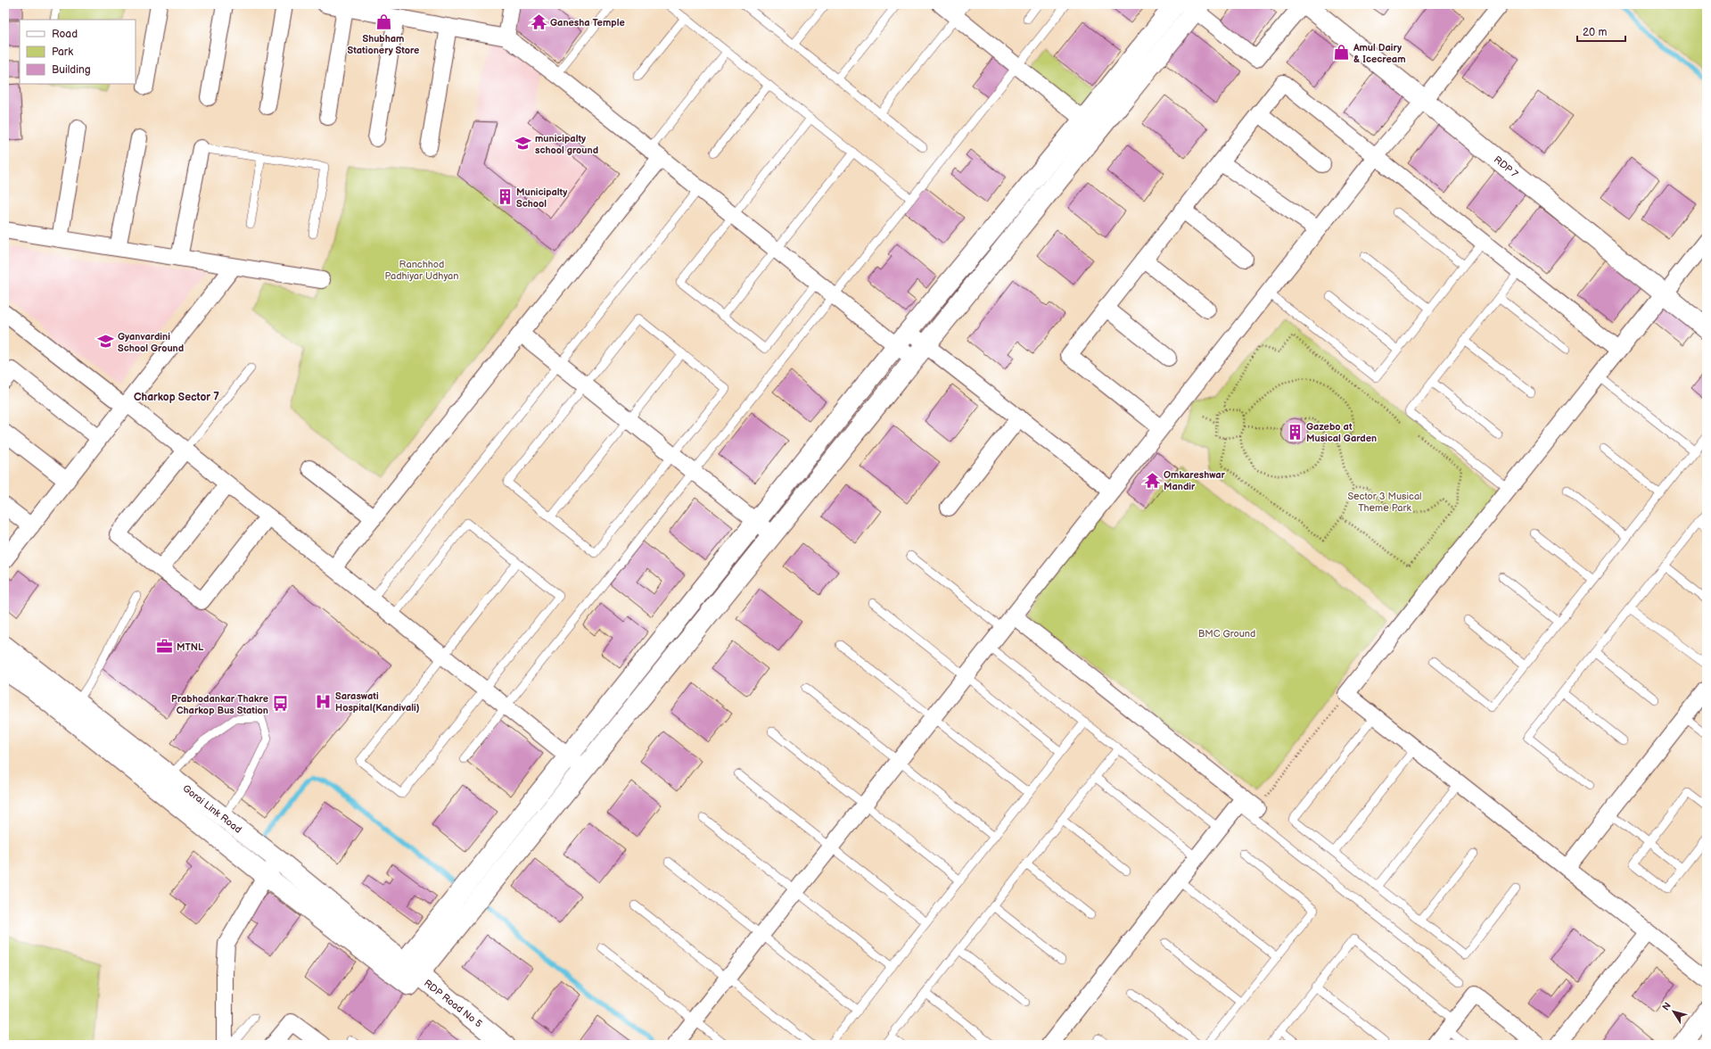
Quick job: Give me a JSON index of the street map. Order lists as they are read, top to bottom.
{
  "streets": {
    "street": ["RDP 7", "Gorai Link Road", "RDP Road No 5"]
  },
  "crossings": [
    ["Gorai Link Road", "RDP Road No 5"]
  ],
  "districts": ["Charkop Sector 7"],
  "parks": ["Ranchhod Padhiyar Udhyan", "Sector 3 Musical Theme Park", "BMC Ground"],
  "places": {
    "shop": ["Shubham Stationery Store", "Amul Dairy & Icecream"],
    "temple": ["Ganesha Temple", "Omkareshwar Mandir"],
    "school or university": ["municipalty school ground", "Gyanvardini School Ground"],
    "building": ["Municipalty School", "Gazebo at Musical Garden"],
    "office": ["MTNL"],
    "hospital": ["Saraswati Hospital(Kandivali)"],
    "bus stop": ["Prabhodankar Thakre Charkop Bus Station"]
  },
  "legend": ["Road", "Park", "Building"],
  "scale_bar": "20 m",
  "north": "top left"
}
